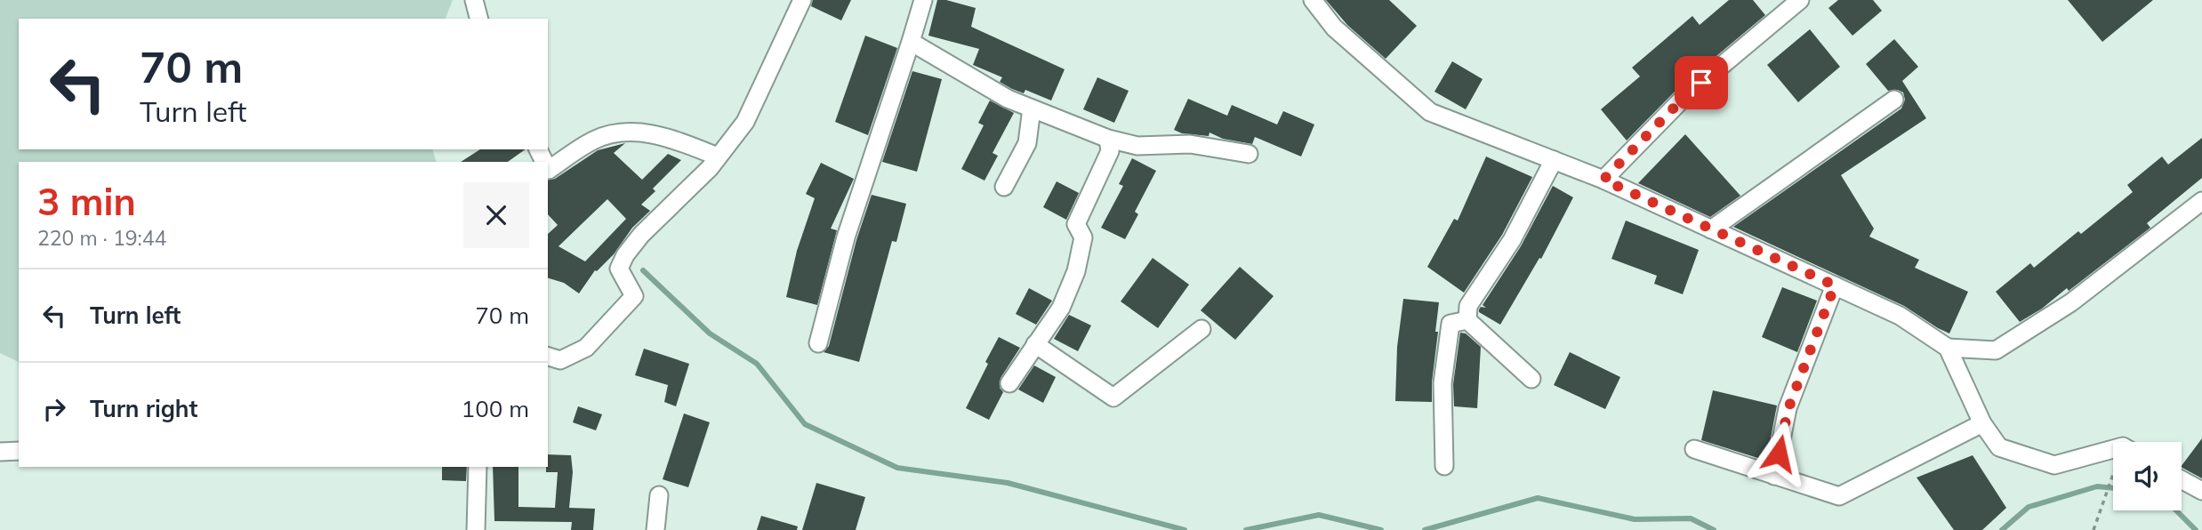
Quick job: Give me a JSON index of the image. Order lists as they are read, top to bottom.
{
  "page": {
    "turn": ["70 m", "Turn left"],
    "heading": ["3 min", "220 m · 19:44"],
    "list": [
      {
        "name": "Turn left",
        "value": "70 m"
      },
      {
        "name": "Turn right",
        "value": "100 m"
      }
    ]
  }
}
